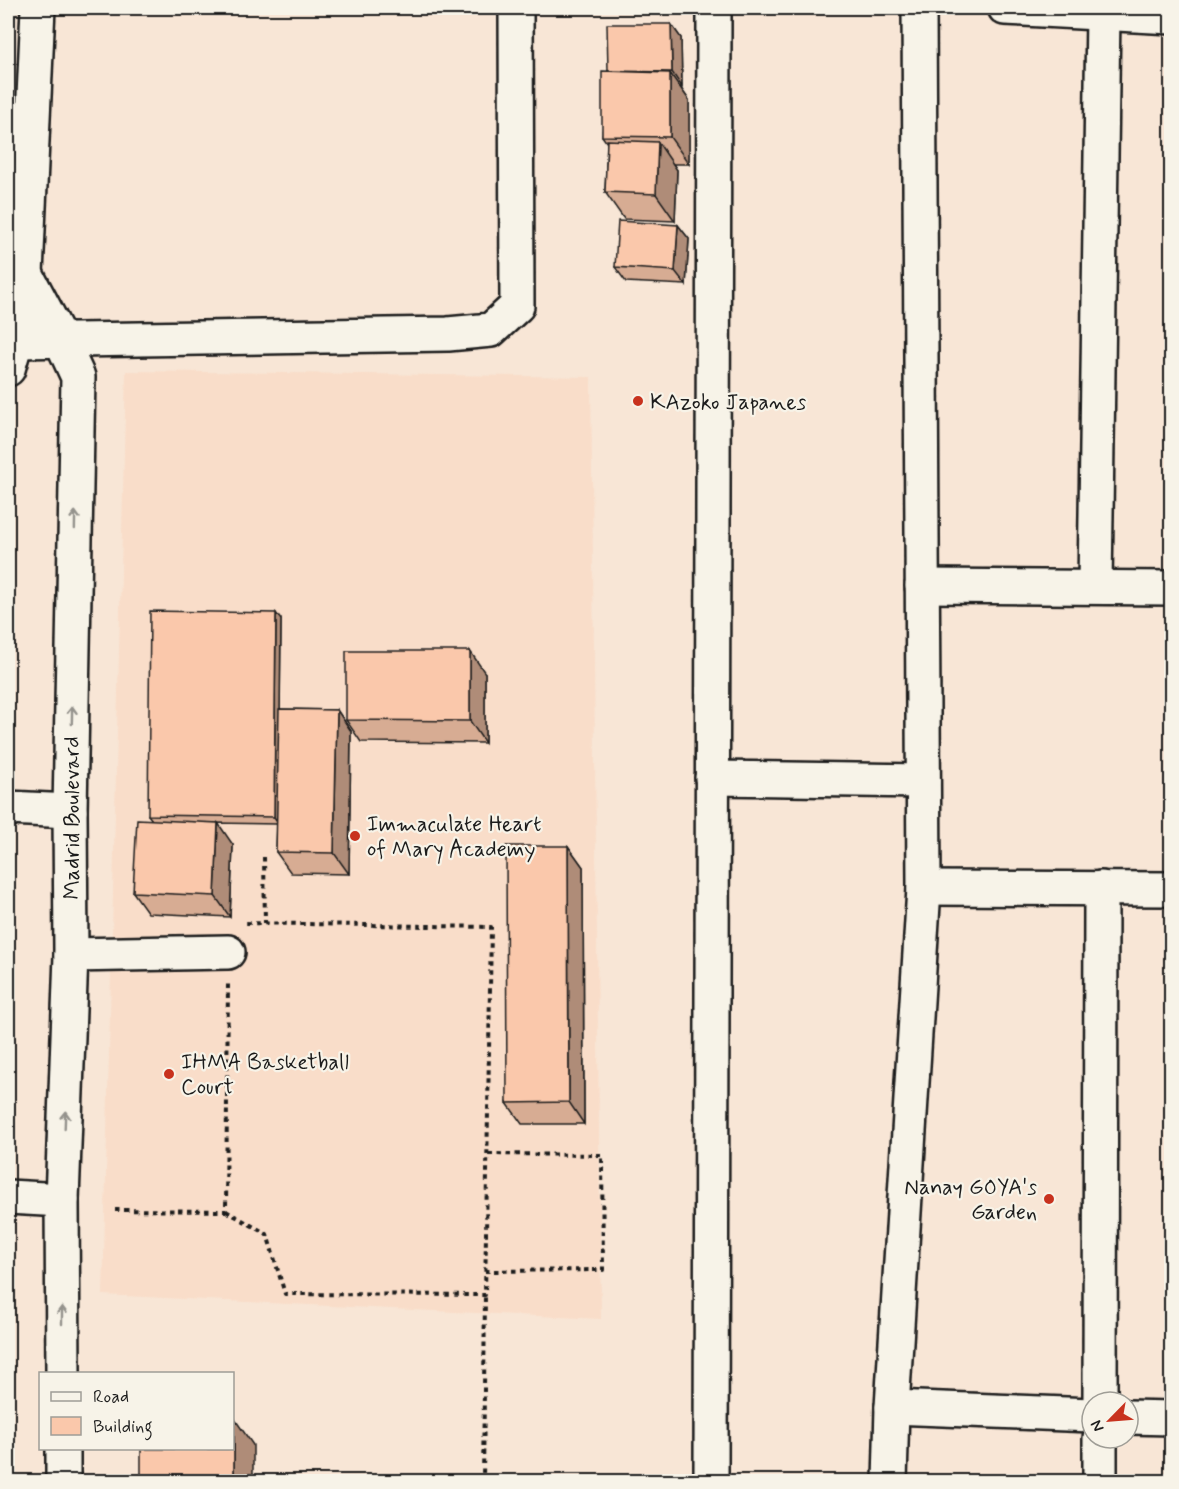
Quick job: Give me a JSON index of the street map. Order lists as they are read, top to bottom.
{
  "streets": {
    "street": ["Madrid Boulevard"]
  },
  "one_way": ["Madrid Boulevard"],
  "places": [
    "KAzoko Japanes",
    "Immaculate Heart of Mary Academy",
    "IHMA Basketball Court",
    "Nanay GOYA's Garden"
  ],
  "legend": ["Road", "Building"],
  "north": "bottom left"
}
